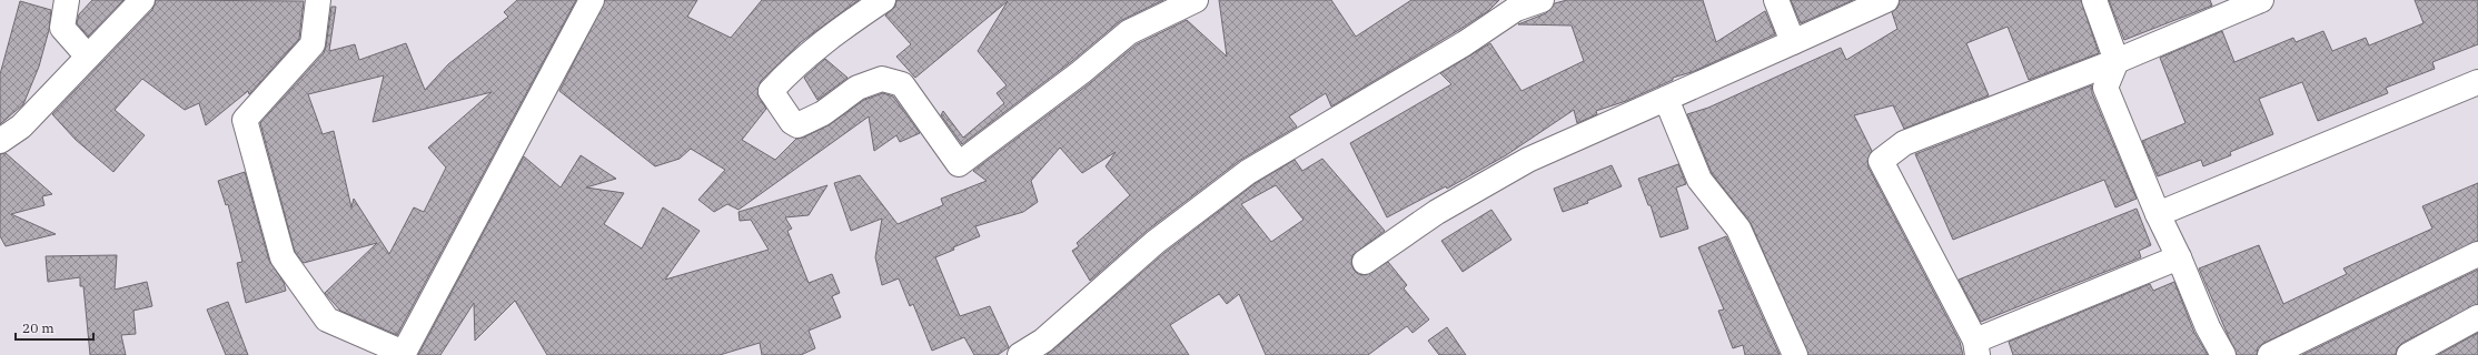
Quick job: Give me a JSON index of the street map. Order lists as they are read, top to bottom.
{
  "scale_bar": "20 m"
}
